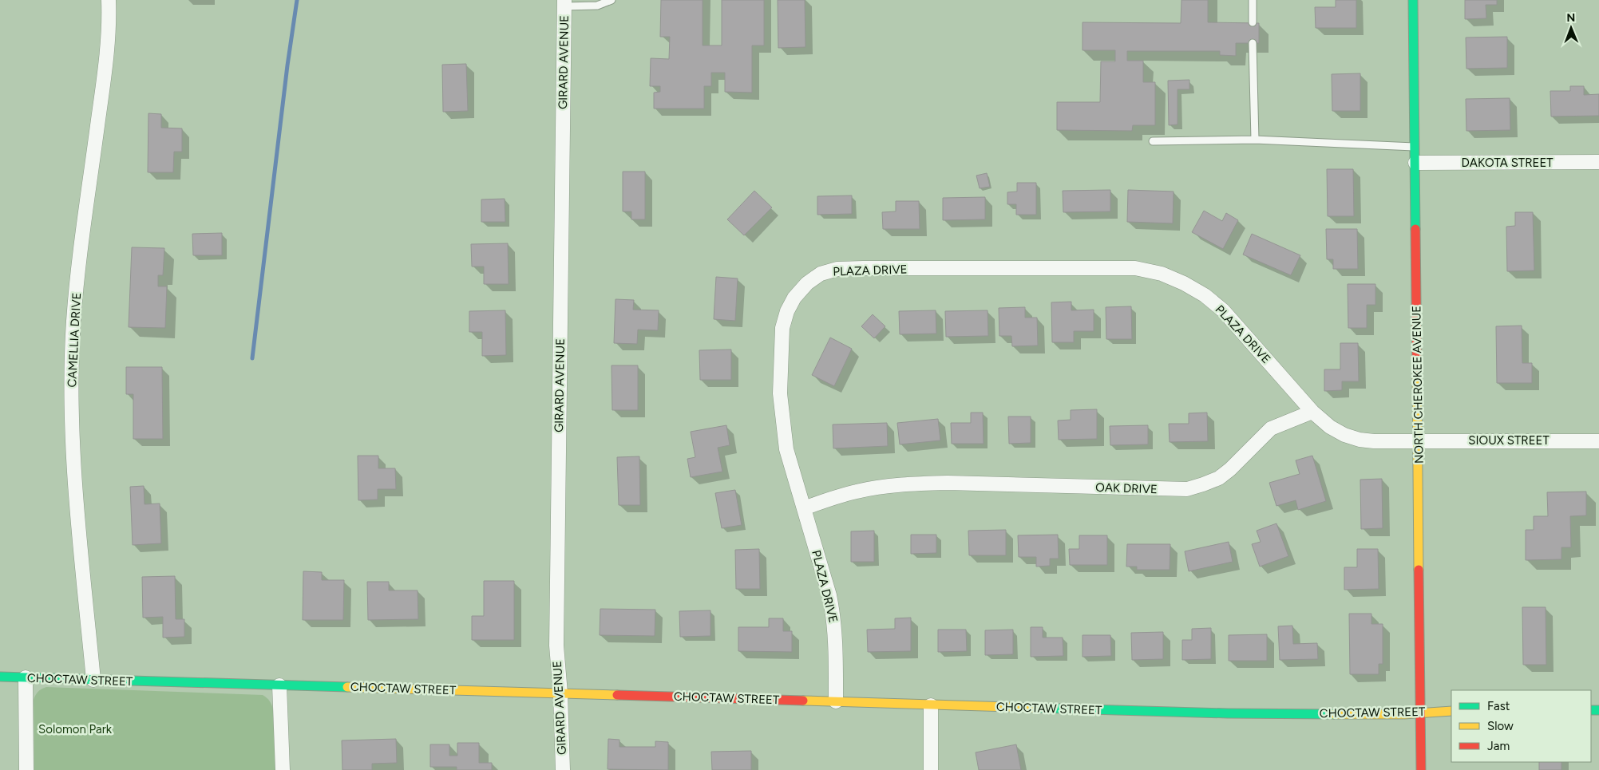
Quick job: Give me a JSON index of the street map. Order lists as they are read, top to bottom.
{
  "streets": {
    "street": [
      "GIRARD AVENUE",
      "DAKOTA STREET",
      "PLAZA DRIVE",
      "CAMELLIA DRIVE",
      "NORTH CHEROKEE AVENUE",
      "SIOUX STREET",
      "OAK DRIVE",
      "CHOCTAW STREET"
    ]
  },
  "crossings": [
    ["GIRARD AVENUE", "CHOCTAW STREET"],
    ["DAKOTA STREET", "NORTH CHEROKEE AVENUE"],
    ["PLAZA DRIVE", "OAK DRIVE"],
    ["PLAZA DRIVE", "CHOCTAW STREET"],
    ["CAMELLIA DRIVE", "CHOCTAW STREET"],
    ["NORTH CHEROKEE AVENUE", "SIOUX STREET"],
    ["NORTH CHEROKEE AVENUE", "CHOCTAW STREET"]
  ],
  "parks": ["Solomon Park"],
  "legend": ["Fast", "Slow", "Jam"],
  "north": "top"
}
